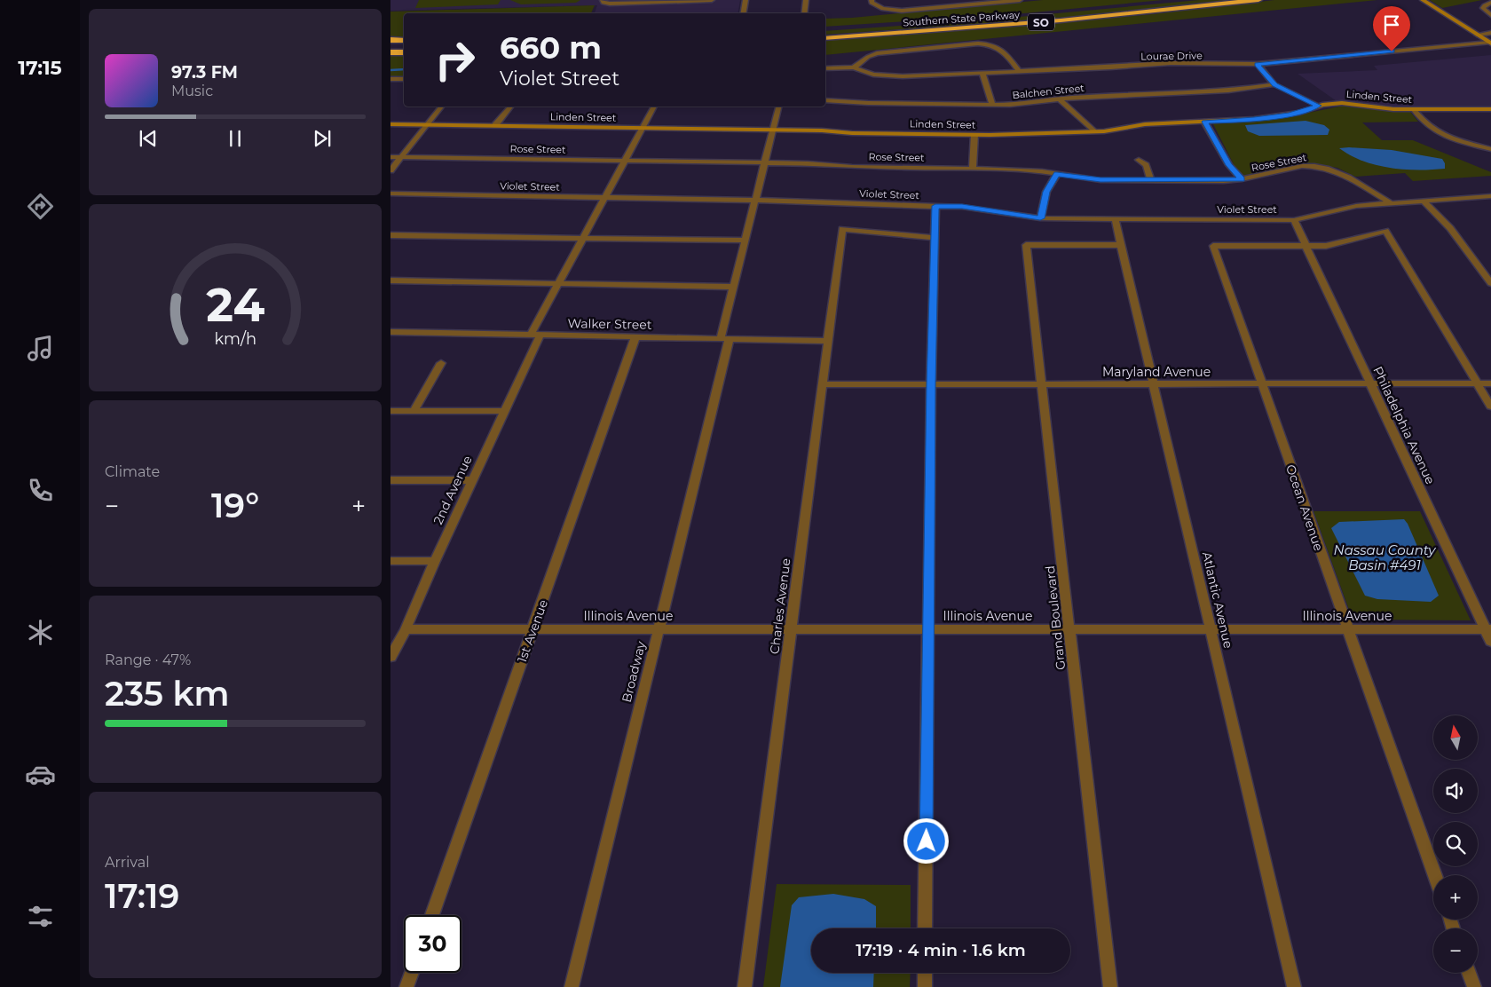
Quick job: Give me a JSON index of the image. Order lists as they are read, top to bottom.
{
  "streets": {
    "highway": ["Southern State Parkway", "SO"],
    "street": [
      "Lourae Drive",
      "Balchen Street",
      "Linden Street",
      "Rose Street",
      "Violet Street",
      "Walker Street",
      "Maryland Avenue",
      "Philadelphia Avenue",
      "2nd Avenue",
      "Ocean Avenue",
      "Atlantic Avenue",
      "Charles Avenue",
      "Illinois Avenue",
      "Grand Boulevard",
      "1st Avenue",
      "Broadway"
    ]
  },
  "crossings": [
    ["Linden Street", "2nd Avenue"],
    ["Linden Street", "Broadway"],
    ["Rose Street", "Violet Street"],
    ["Rose Street", "2nd Avenue"],
    ["Rose Street", "Broadway"],
    ["Violet Street", "Philadelphia Avenue"],
    ["Violet Street", "2nd Avenue"],
    ["Violet Street", "Atlantic Avenue"],
    ["Violet Street", "Broadway"],
    ["Walker Street", "2nd Avenue"],
    ["Walker Street", "Charles Avenue"],
    ["Walker Street", "1st Avenue"],
    ["Walker Street", "Broadway"],
    ["Maryland Avenue", "Philadelphia Avenue"],
    ["Maryland Avenue", "Ocean Avenue"],
    ["Maryland Avenue", "Atlantic Avenue"],
    ["Maryland Avenue", "Charles Avenue"],
    ["Maryland Avenue", "Grand Boulevard"],
    ["Philadelphia Avenue", "Ocean Avenue"],
    ["Philadelphia Avenue", "Illinois Avenue"],
    ["2nd Avenue", "Illinois Avenue"],
    ["Ocean Avenue", "Illinois Avenue"],
    ["Atlantic Avenue", "Illinois Avenue"],
    ["Atlantic Avenue", "Grand Boulevard"],
    ["Charles Avenue", "Illinois Avenue"],
    ["Illinois Avenue", "Grand Boulevard"],
    ["Illinois Avenue", "1st Avenue"],
    ["Illinois Avenue", "Broadway"]
  ],
  "water": ["Nassau County Basin #491"],
  "north": "top",
  "page": {
    "tabs": "17:15",
    "turn": ["660 m", "Violet Street"],
    "song": ["97.3 FM", "Music"],
    "tile": [
      "Climate",
      ["Range · 47%", "235 km"],
      ["Arrival", "17:19"]
    ],
    "heat": ["−", "19°", "+"],
    "map_buttons": ["+", "−"],
    "limit": "30",
    "trip": "17:19 · 4 min · 1.6 km",
    "gauge": ["24", "km/h"]
  }
}
